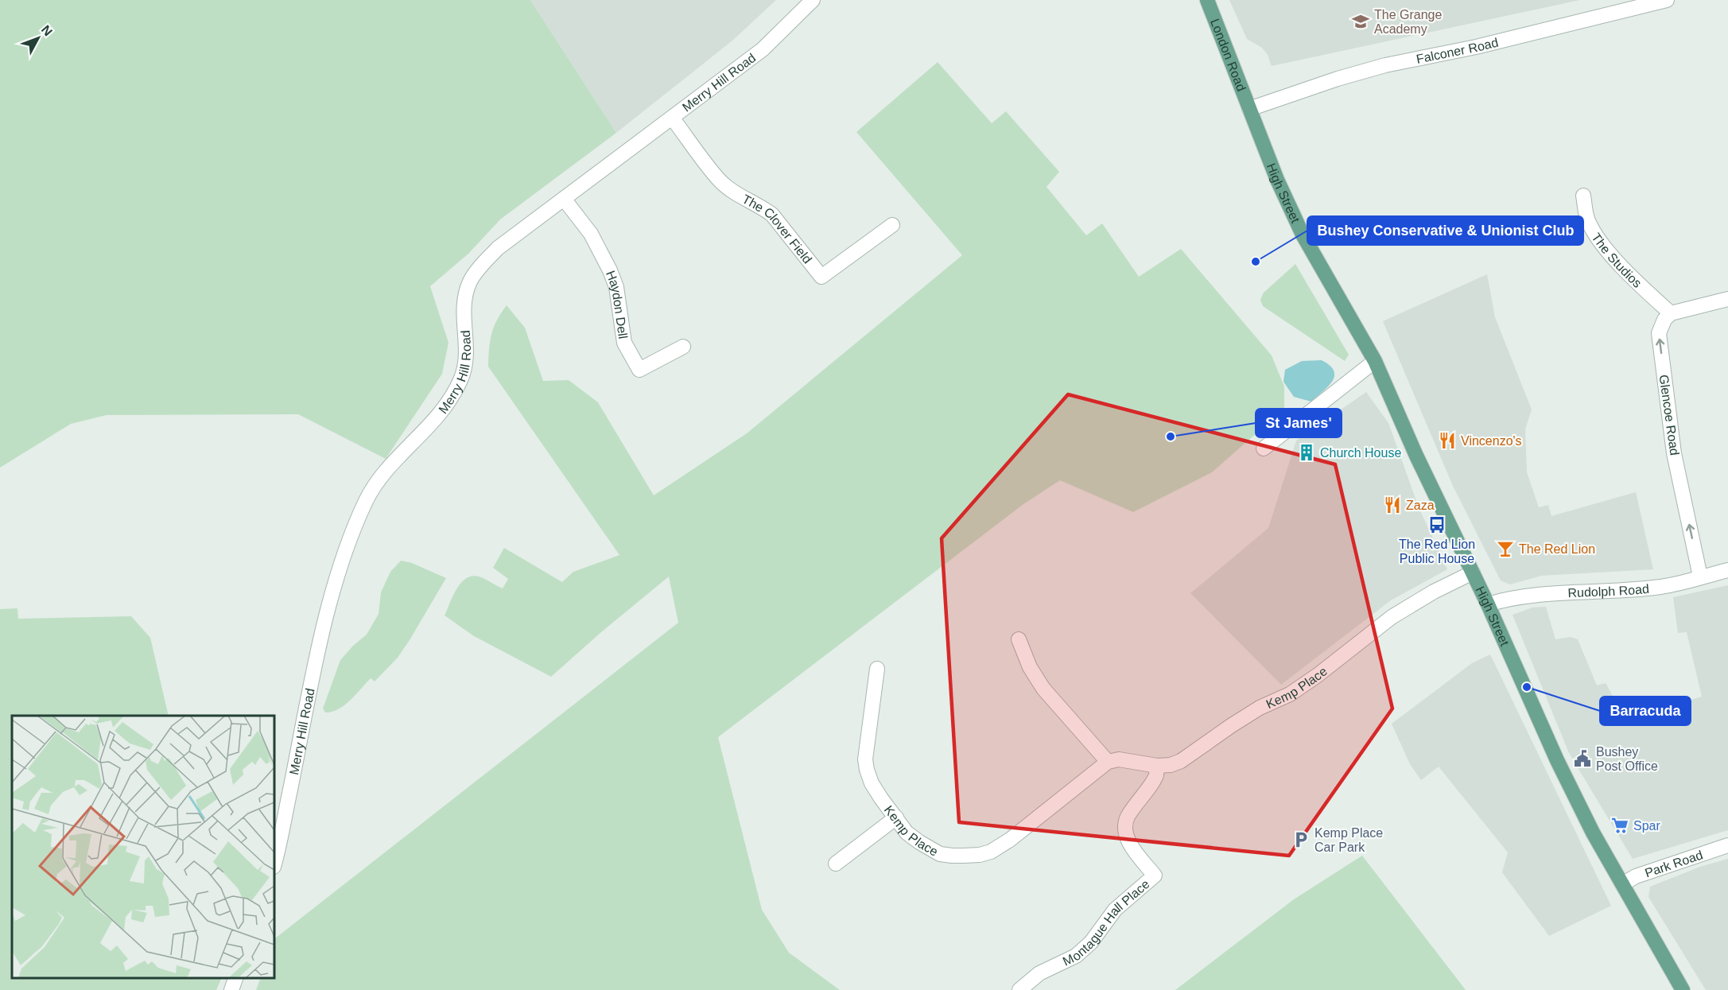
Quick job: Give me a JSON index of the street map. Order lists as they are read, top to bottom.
{
  "streets": {
    "main road": ["London Road", "High Street"],
    "street": [
      "Falconer Road",
      "Merry Hill Road",
      "The Clover Field",
      "The Studios",
      "Haydon Dell",
      "Glencoe Road",
      "Rudolph Road",
      "Kemp Place",
      "Park Road",
      "Montague Hall Place"
    ]
  },
  "crossings": [
    ["Falconer Road", "London Road"],
    ["Falconer Road", "High Street"],
    ["London Road", "High Street"],
    ["Merry Hill Road", "The Clover Field"],
    ["Merry Hill Road", "Haydon Dell"],
    ["High Street", "Rudolph Road"],
    ["High Street", "Kemp Place"],
    ["High Street", "Park Road"],
    ["The Studios", "Glencoe Road"],
    ["Glencoe Road", "Rudolph Road"],
    ["Kemp Place", "Montague Hall Place"]
  ],
  "one_way": ["Glencoe Road"],
  "places": {
    "school or university": ["The Grange Academy"],
    "other": ["Bushey Conservative & Unionist Club", "St James'", "Barracuda"],
    "restaurant": ["Vincenzo's", "Zaza"],
    "building": ["Church House"],
    "bus stop": ["The Red Lion Public House"],
    "bar": ["The Red Lion"],
    "public building": ["Bushey Post Office"],
    "supermarket": ["Spar"],
    "parking": ["Kemp Place Car Park"]
  },
  "north": "top right"
}
